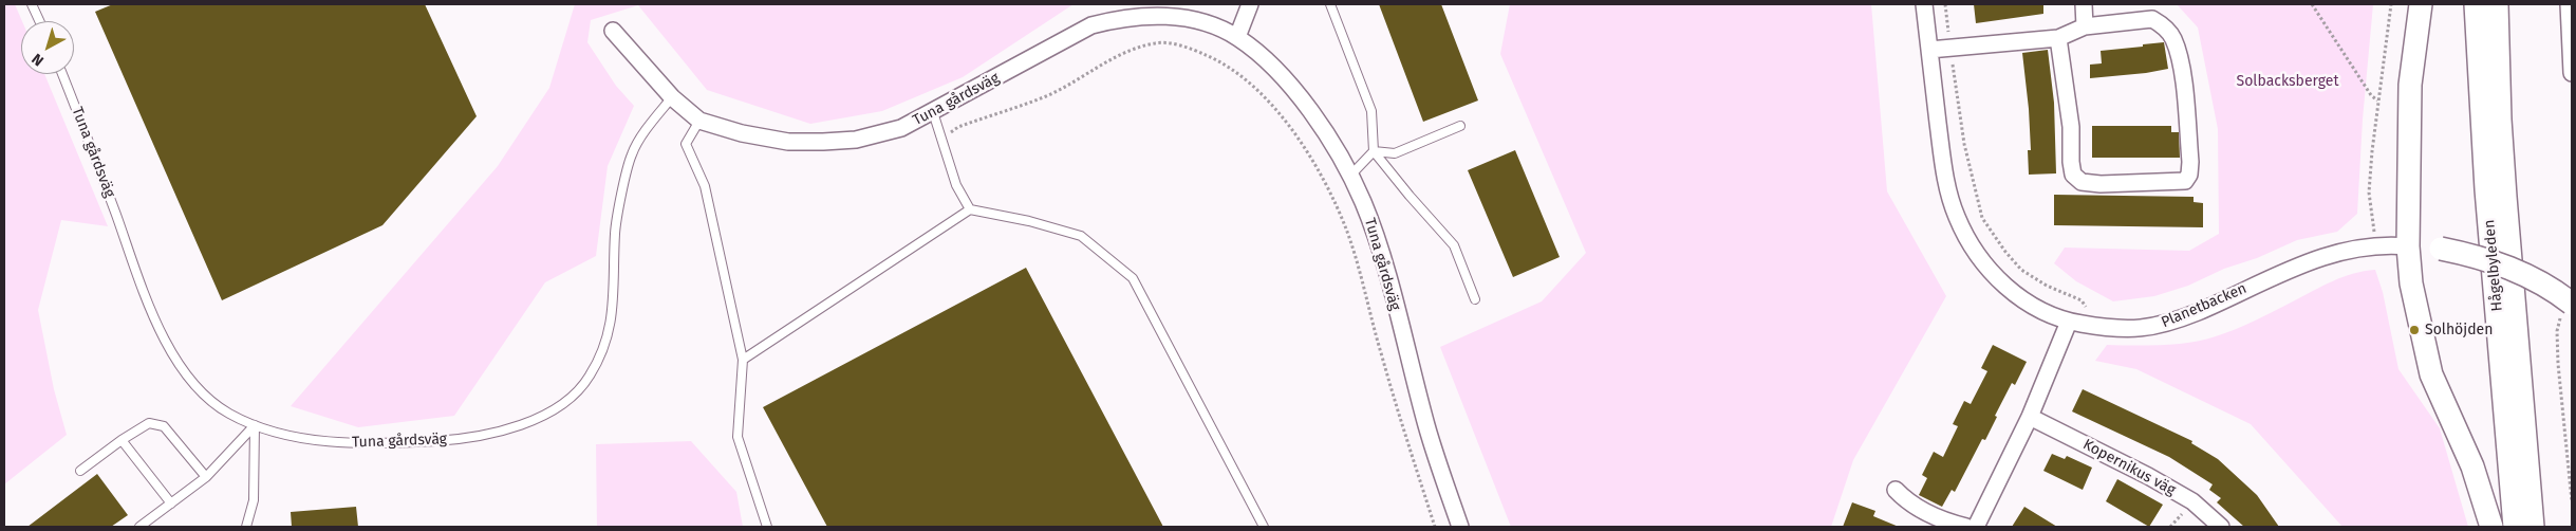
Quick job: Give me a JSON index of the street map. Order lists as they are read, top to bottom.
{
  "streets": {
    "main road": ["Hågelbyleden"],
    "street": ["Tuna gårdsväg", "Planetbacken", "Kopernikus väg"]
  },
  "parks": ["Solbacksberget"],
  "places": ["Solhöjden"],
  "north": "bottom left"
}
